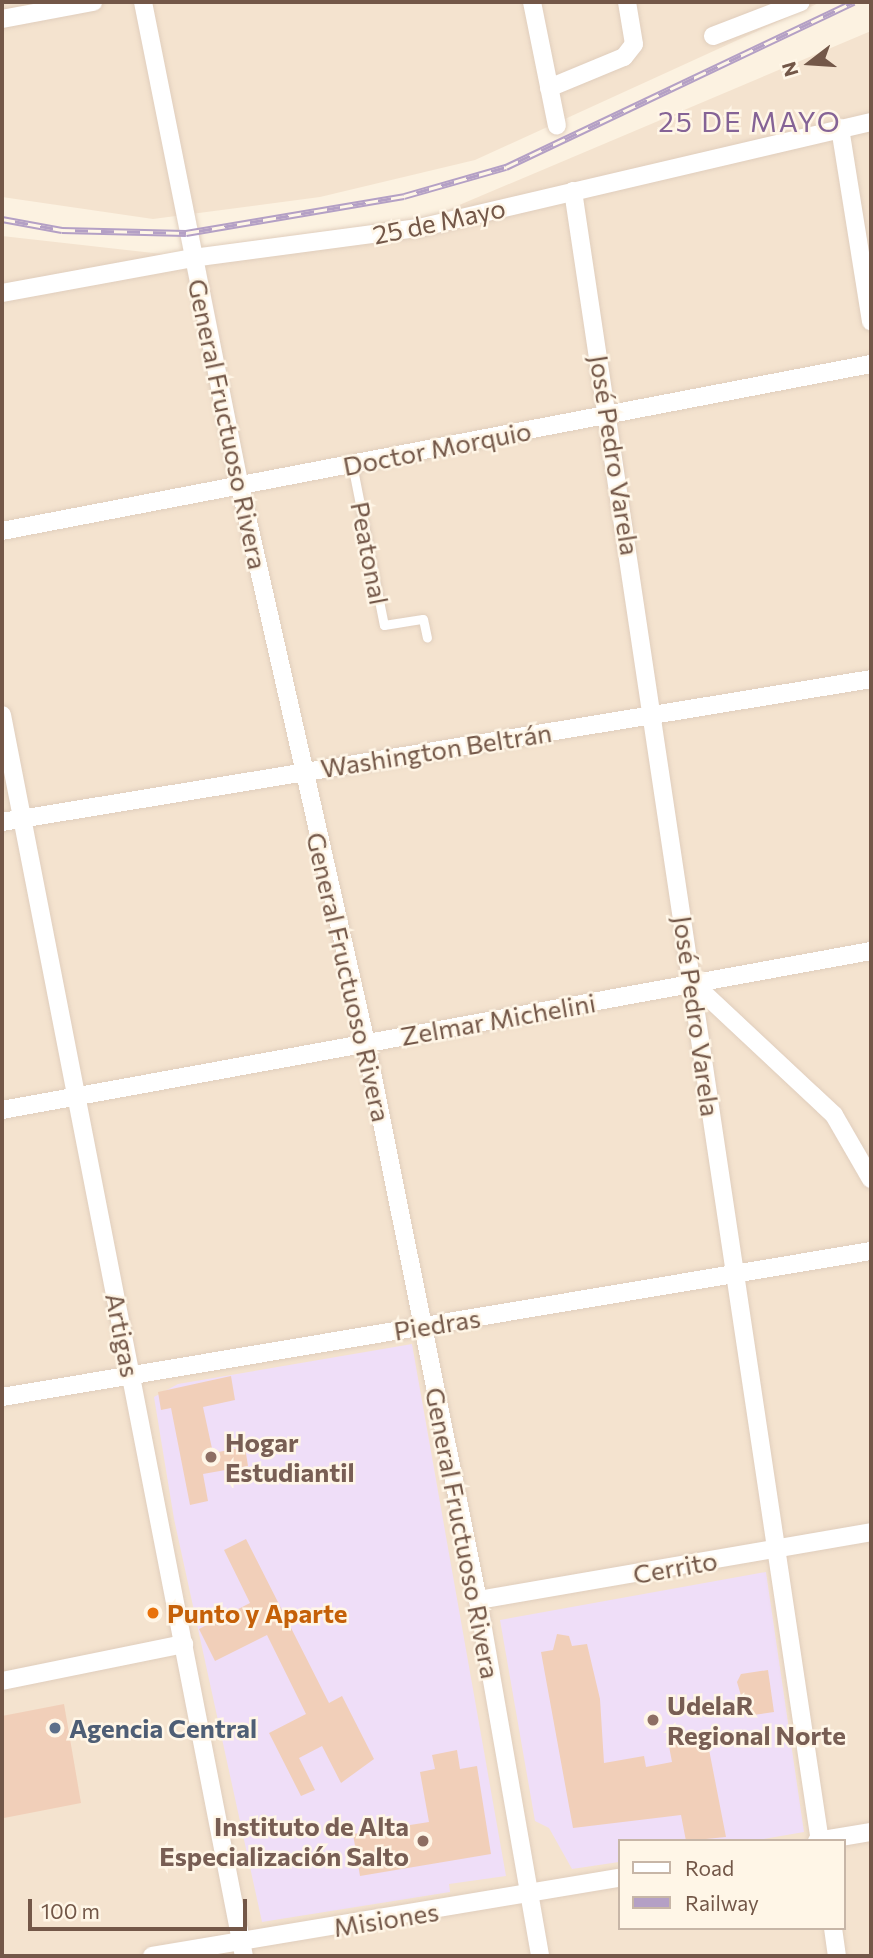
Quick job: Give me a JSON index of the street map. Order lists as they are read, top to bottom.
{
  "streets": {
    "street": [
      "25 de Mayo",
      "General Fructuoso Rivera",
      "Doctor Morquio",
      "José Pedro Varela",
      "Washington Beltrán",
      "Zelmar Michelini",
      "Piedras",
      "Artigas",
      "Cerrito",
      "Misiones"
    ],
    "lane": ["Peatonal"]
  },
  "crossings": [
    ["25 de Mayo", "General Fructuoso Rivera"],
    ["25 de Mayo", "José Pedro Varela"],
    ["General Fructuoso Rivera", "Doctor Morquio"],
    ["General Fructuoso Rivera", "Washington Beltrán"],
    ["General Fructuoso Rivera", "Zelmar Michelini"],
    ["General Fructuoso Rivera", "Piedras"],
    ["General Fructuoso Rivera", "Cerrito"],
    ["General Fructuoso Rivera", "Misiones"],
    ["Doctor Morquio", "José Pedro Varela"],
    ["Doctor Morquio", "Peatonal"],
    ["José Pedro Varela", "Washington Beltrán"],
    ["José Pedro Varela", "Zelmar Michelini"],
    ["José Pedro Varela", "Piedras"],
    ["José Pedro Varela", "Cerrito"],
    ["Washington Beltrán", "Artigas"],
    ["Zelmar Michelini", "Artigas"],
    ["Piedras", "Artigas"],
    ["Artigas", "Misiones"]
  ],
  "districts": ["25 DE MAYO"],
  "places": [
    "Hogar Estudiantil",
    "Punto y Aparte",
    "UdelaR Regional Norte",
    "Agencia Central",
    "Instituto de Alta Especialización Salto"
  ],
  "legend": ["Road", "Railway"],
  "scale_bar": "100 m",
  "north": "left"
}
